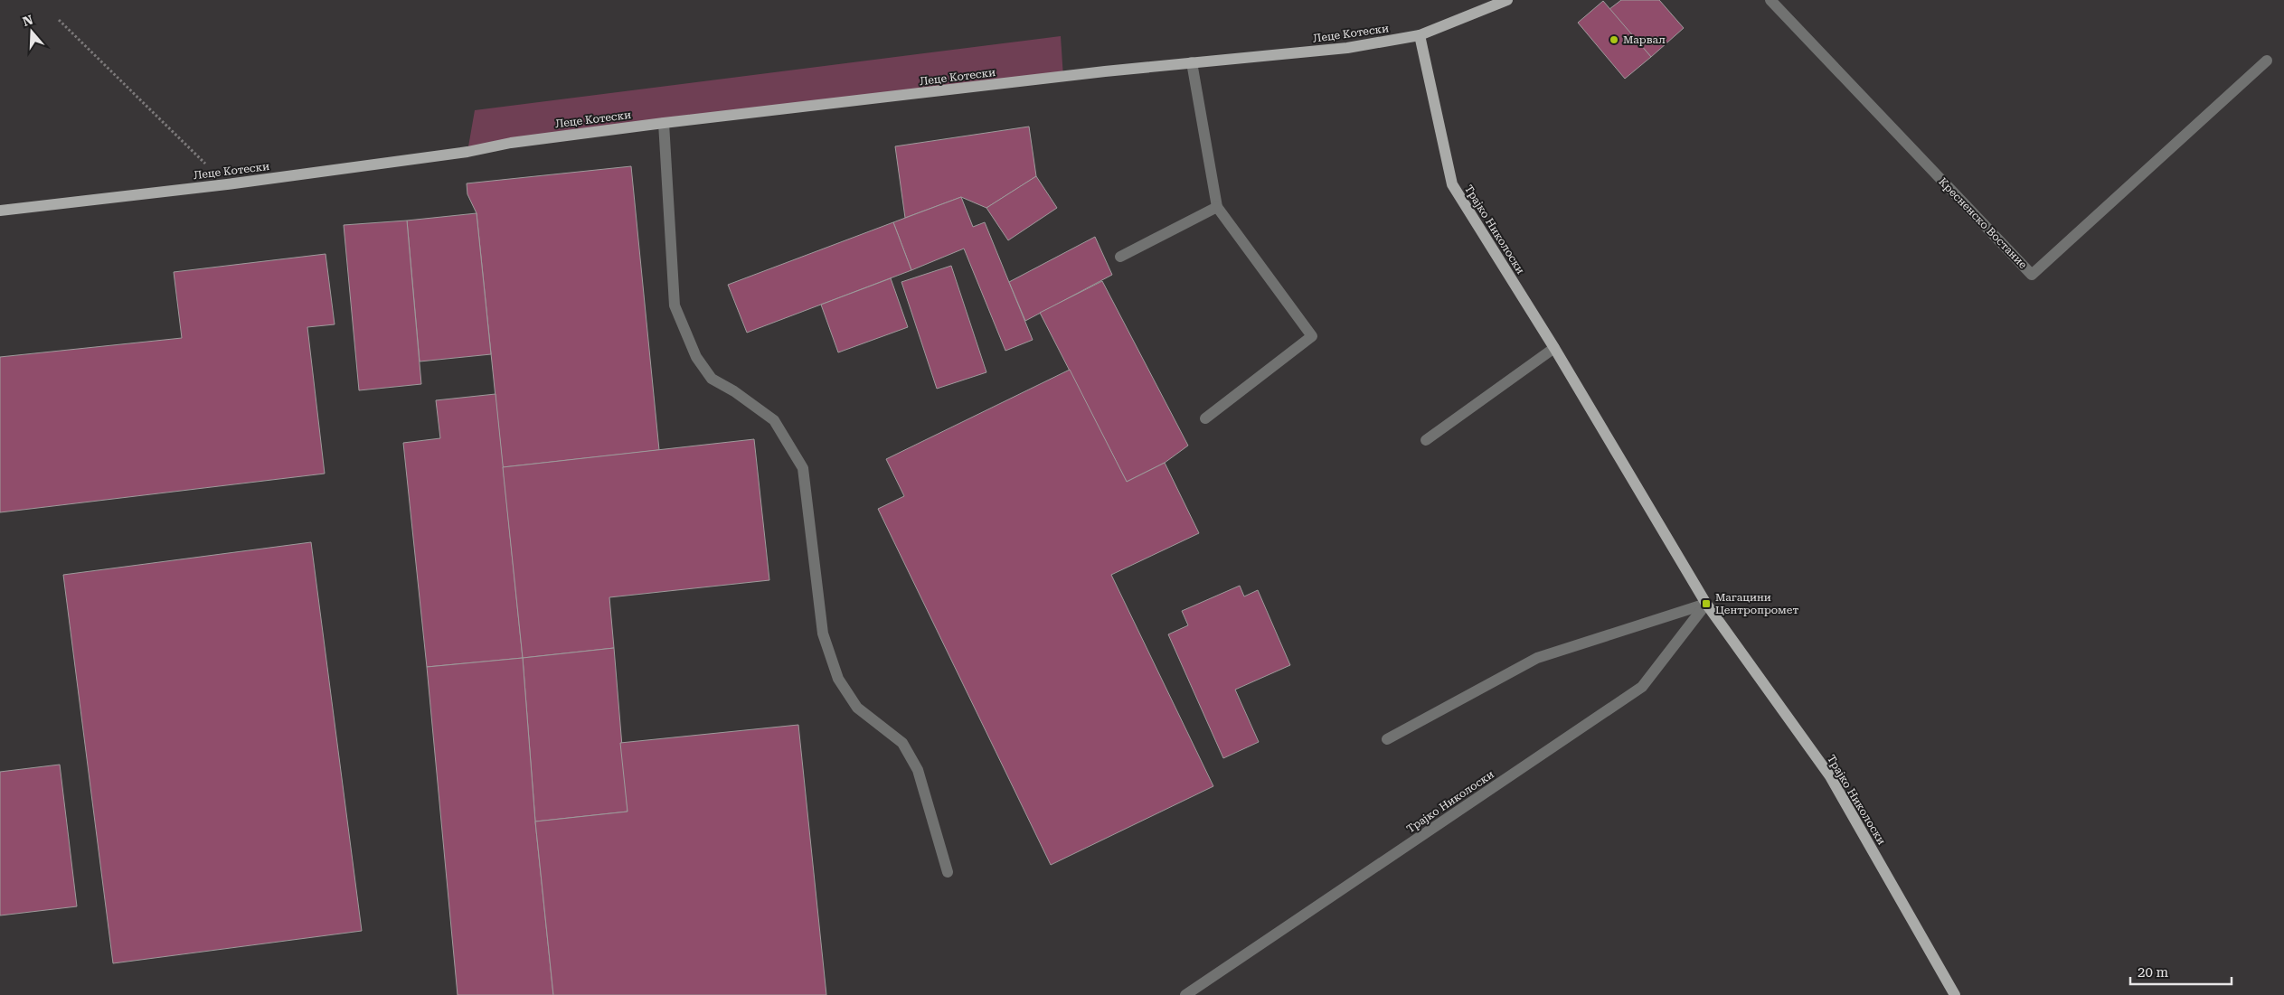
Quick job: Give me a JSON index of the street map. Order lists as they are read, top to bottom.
{
  "streets": {
    "main road": ["Леце Котески", "Трајко Николоски"],
    "street": ["Кресненско Востание"]
  },
  "crossings": [
    ["Леце Котески", "Трајко Николоски"]
  ],
  "places": {
    "other": ["Марвал"],
    "transit": ["Магацини Центропромет"]
  },
  "scale_bar": "20 m",
  "north": "top"
}
